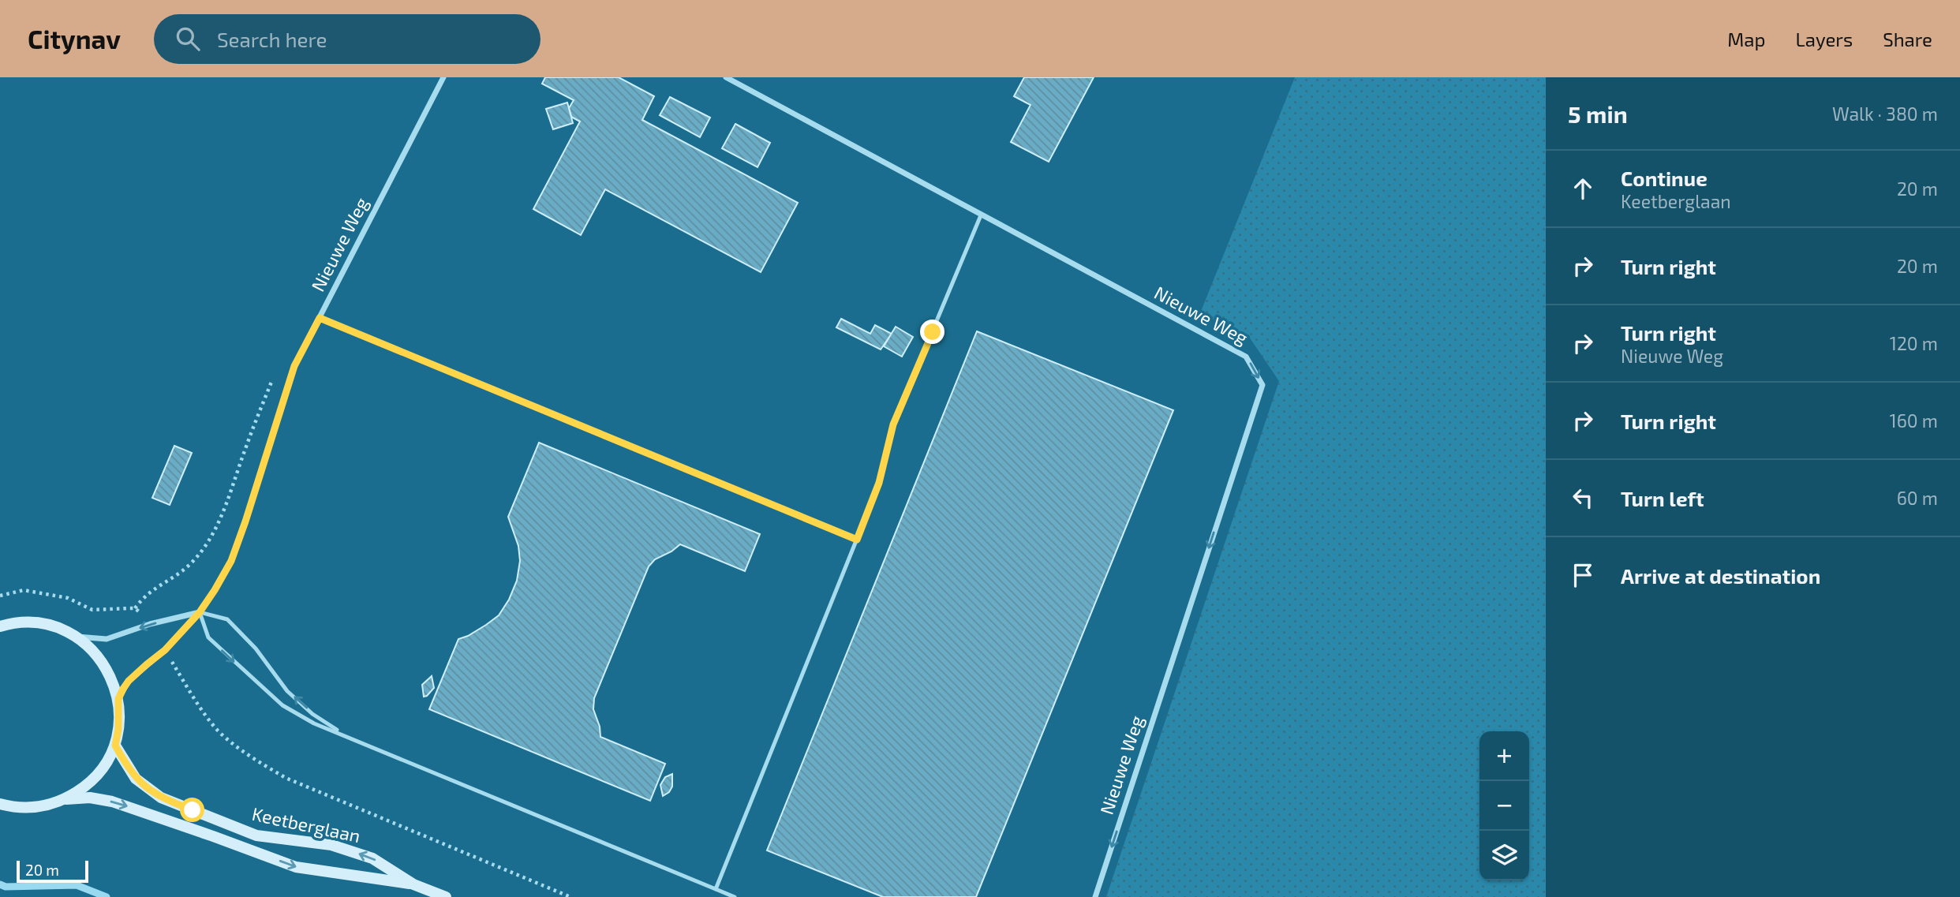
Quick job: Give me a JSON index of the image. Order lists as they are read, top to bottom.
{
  "streets": {
    "main road": ["Keetberglaan"],
    "street": ["Nieuwe Weg"]
  },
  "scale_bar": "20 m",
  "page": {
    "header": "Citynav",
    "search": "Search here",
    "nav": ["Map", "Layers", "Share"],
    "heading": ["5 min", "Walk · 380 m"],
    "list": [
      ["Continue", "Keetberglaan", "20 m"],
      ["Turn right", "20 m"],
      ["Turn right", "Nieuwe Weg", "120 m"],
      ["Turn right", "160 m"],
      ["Turn left", "60 m"],
      "Arrive at destination"
    ],
    "map_buttons": ["+", "−"],
    "scale": "20 m"
  }
}
